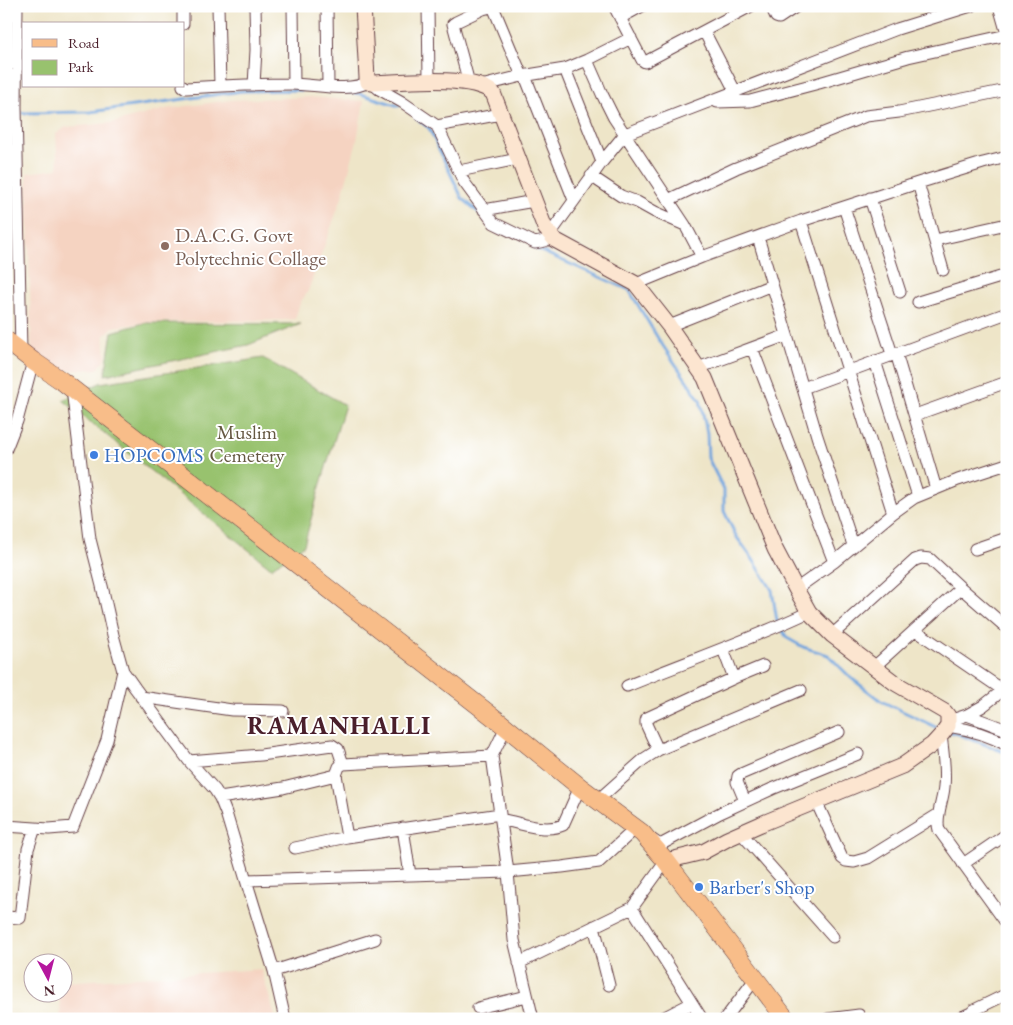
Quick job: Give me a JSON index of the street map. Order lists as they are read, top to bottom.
{
  "districts": ["RAMANHALLI"],
  "parks": ["Muslim Cemetery"],
  "places": ["D.A.C.G. Govt Polytechnic Collage", "HOPCOMS", "Barber's Shop"],
  "legend": ["Road", "Park"],
  "north": "bottom"
}
